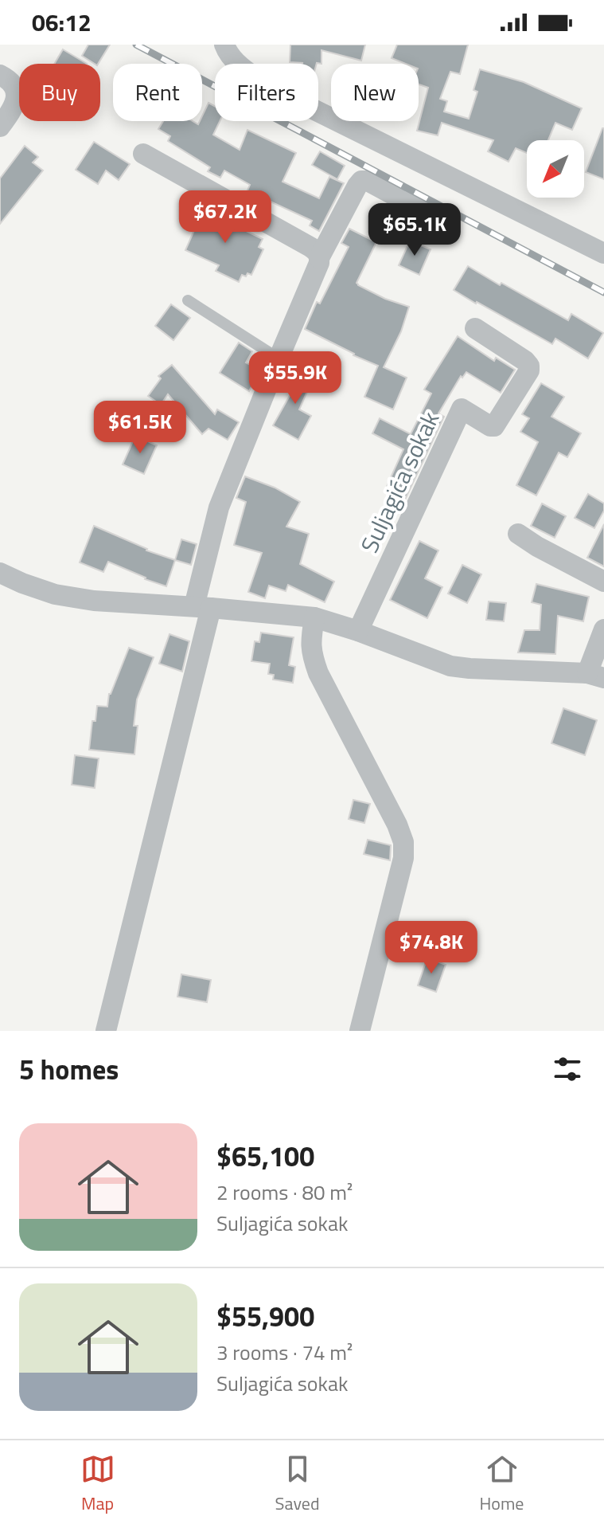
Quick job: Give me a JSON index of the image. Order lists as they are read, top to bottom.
{
  "streets": {
    "street": ["Suljagića sokak"]
  },
  "north": "bottom left",
  "page": {
    "status": "06:12",
    "chip": [
      "Buy",
      "Rent",
      "Filters",
      "New"
    ],
    "price": [
      "$67.2K",
      "$65.1K",
      "$55.9K",
      "$61.5K",
      "$74.8K"
    ],
    "heading": "5 homes",
    "list": [
      {
        "name": "$65,100",
        "note": "2 rooms · 80 m² · Suljagića sokak"
      },
      {
        "name": "$55,900",
        "note": "3 rooms · 74 m² · Suljagića sokak"
      }
    ],
    "tabs": ["Map", "Saved", "Home"]
  }
}
